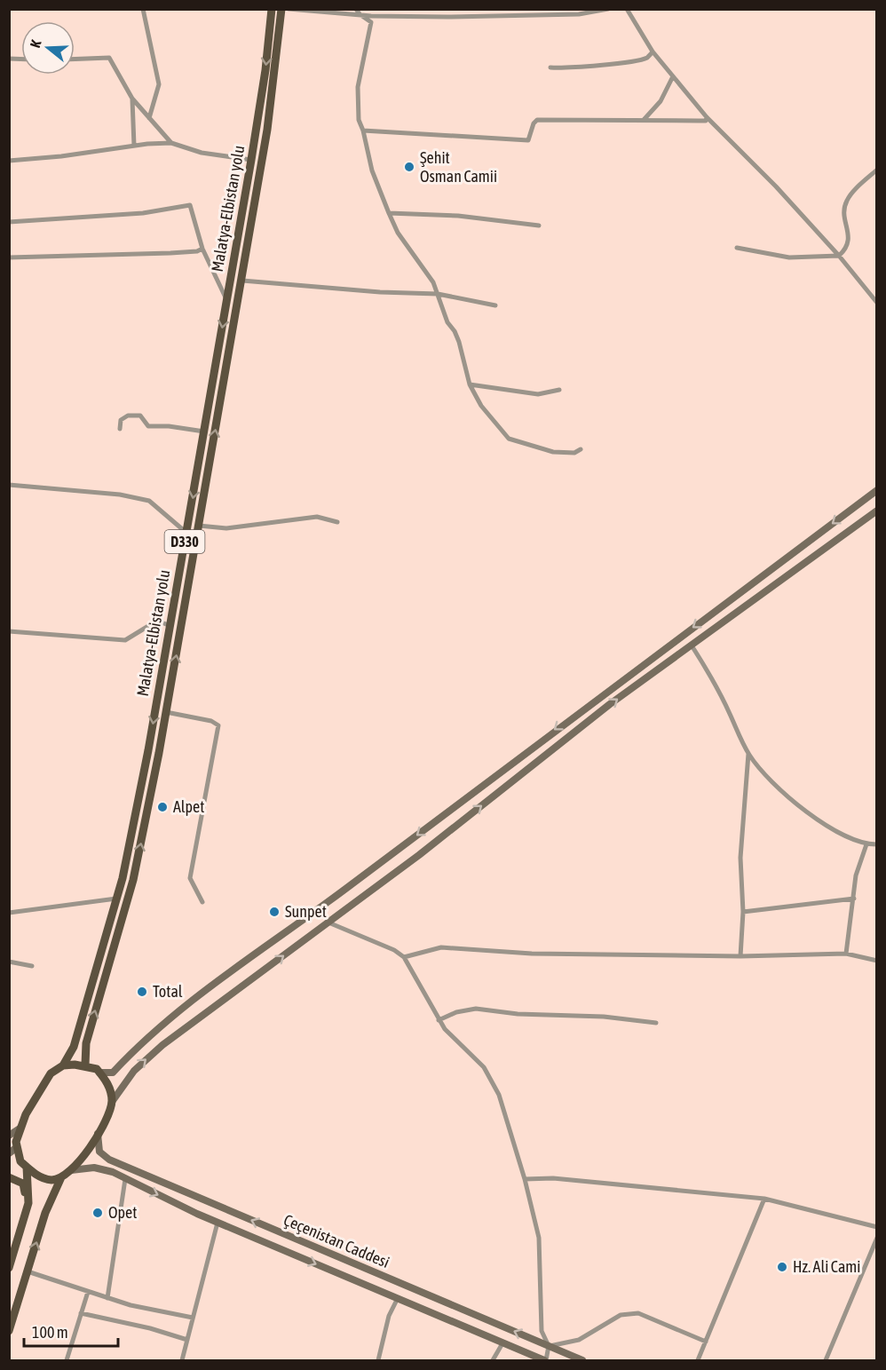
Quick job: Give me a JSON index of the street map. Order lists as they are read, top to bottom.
{
  "streets": {
    "main road": ["Malatya-Elbistan yolu", "D330", "Çeçenistan Caddesi"]
  },
  "crossings": [
    ["Malatya-Elbistan yolu", "Çeçenistan Caddesi"]
  ],
  "places": [
    "Şehit Osman Camii",
    "Alpet",
    "Sunpet",
    "Total",
    "Opet",
    "Hz. Ali Cami"
  ],
  "scale_bar": "100 m",
  "north": "left"
}
